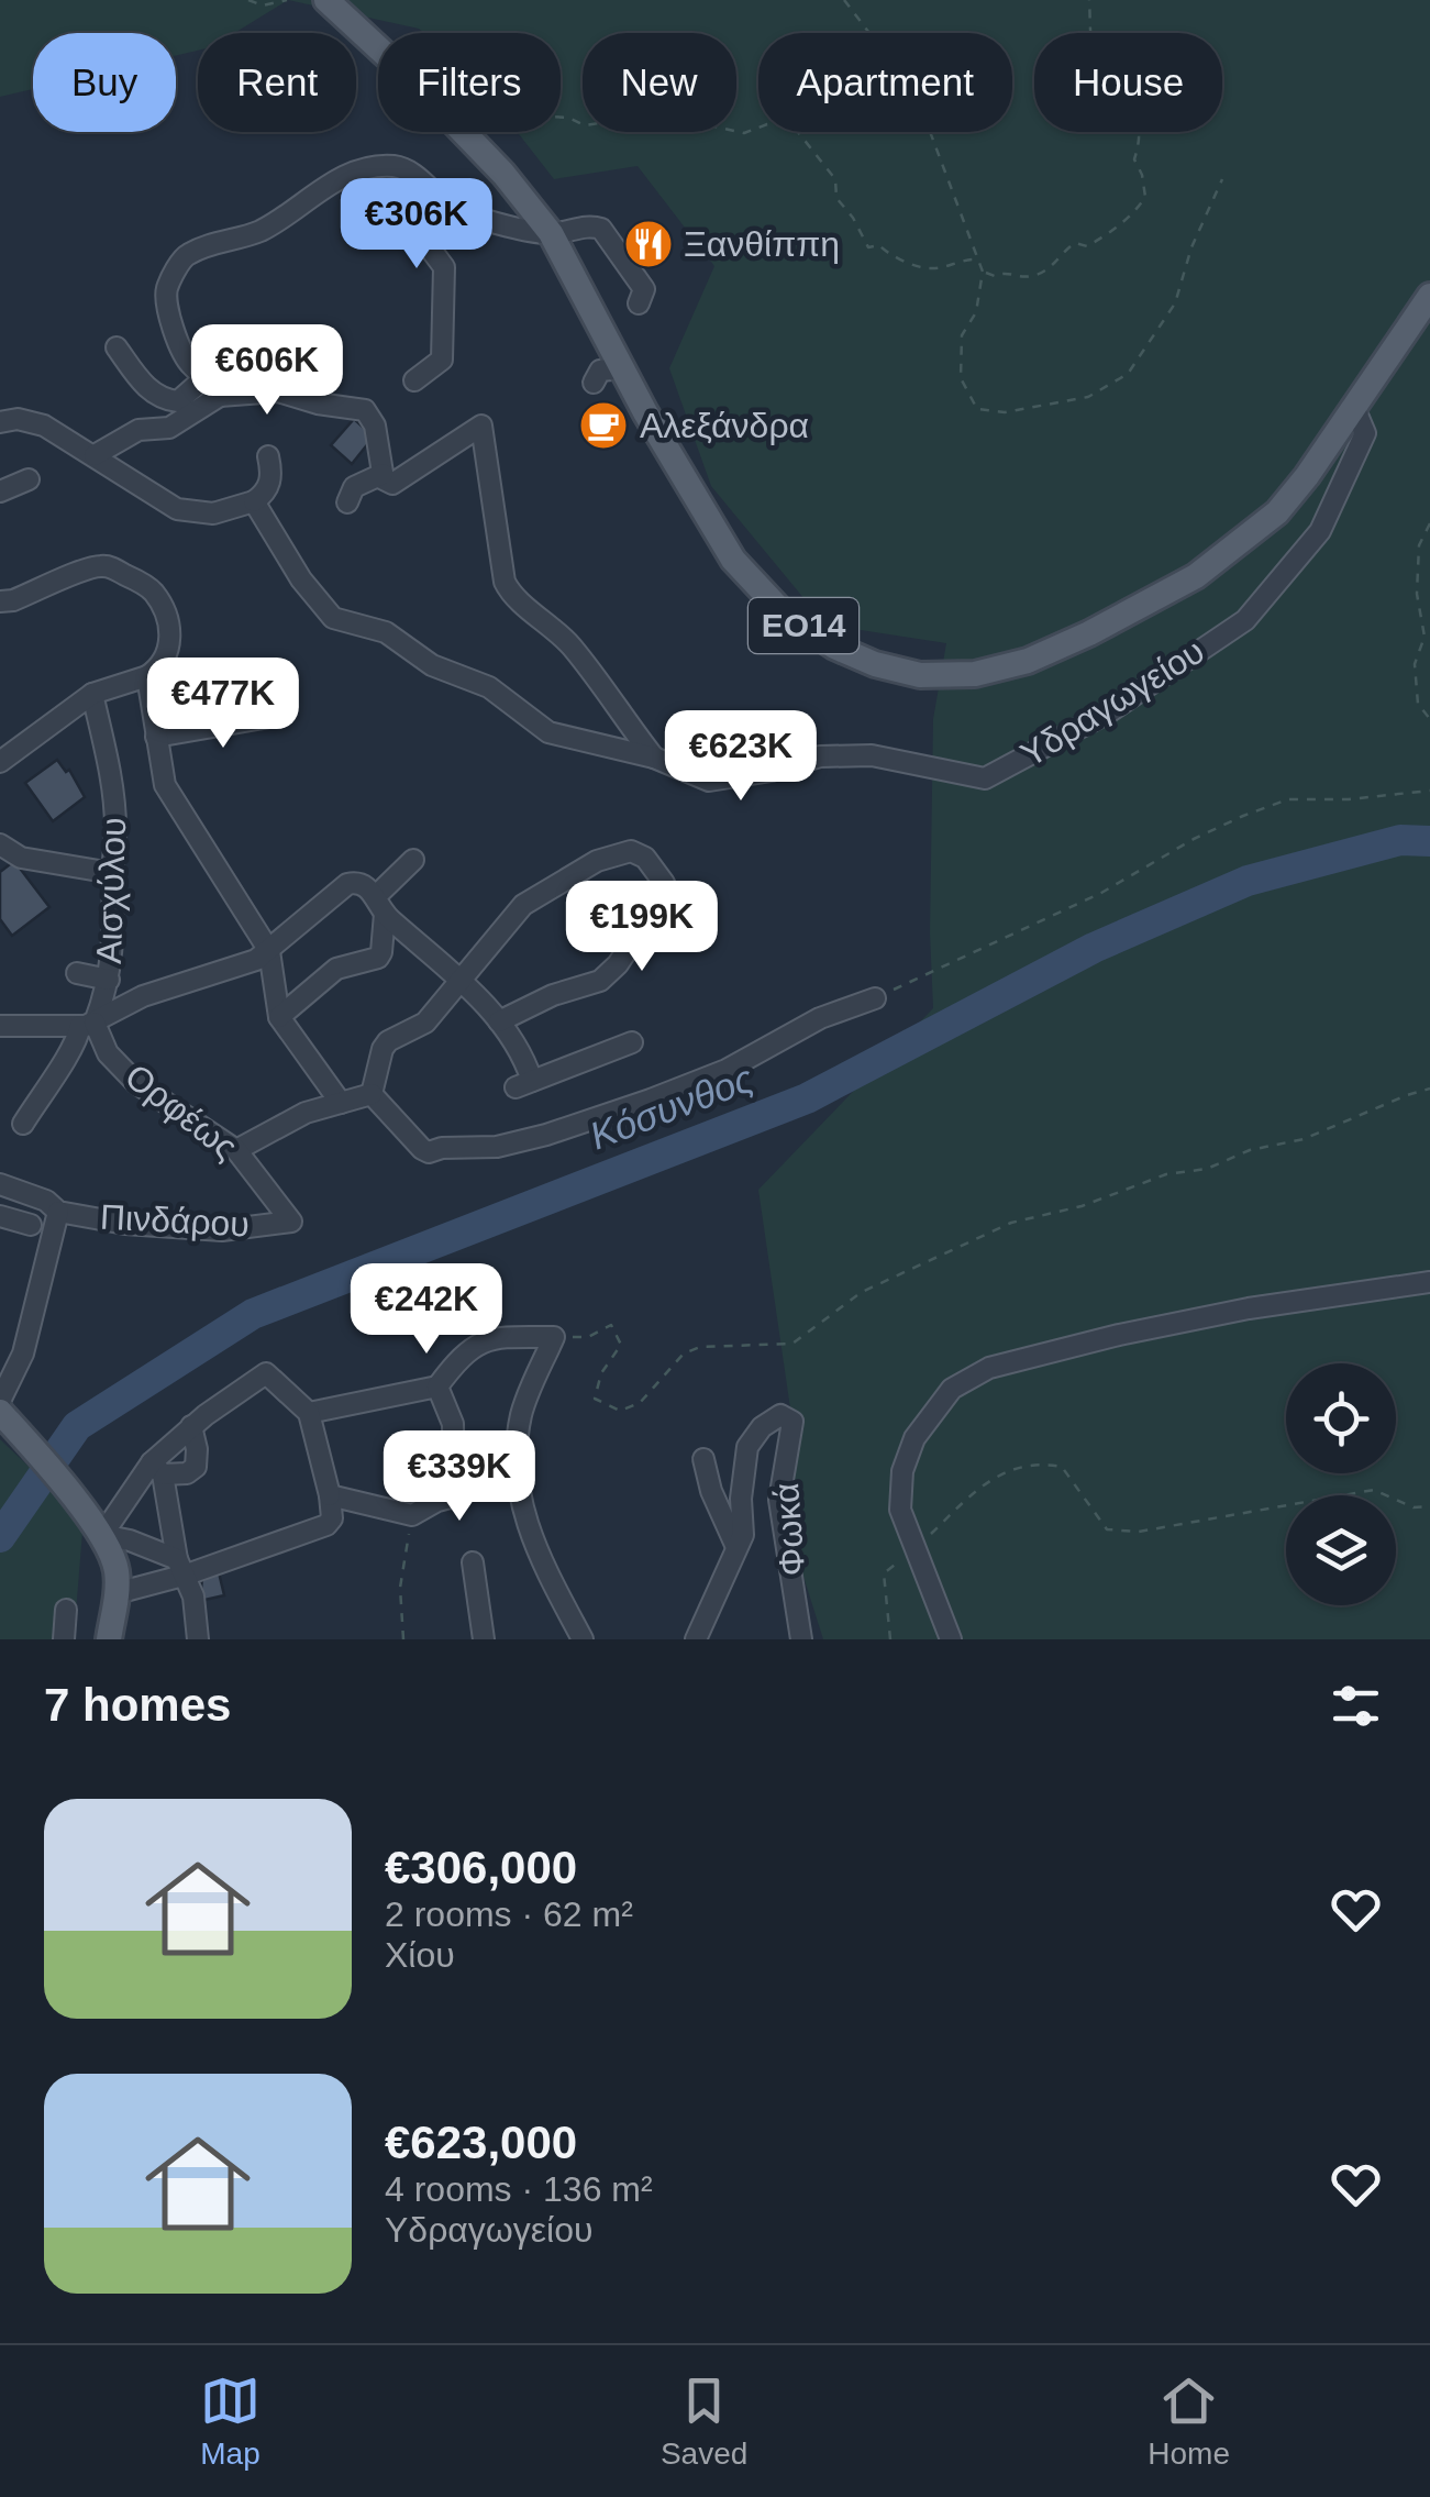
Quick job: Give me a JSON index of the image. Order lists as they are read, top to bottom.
{
  "streets": {
    "main road": ["ΕΟ14"],
    "street": [
      "Υδραγωγείου",
      "Αισχύλου",
      "Ορφέως",
      "Πινδάρου",
      "Φωκά"
    ]
  },
  "crossings": [
    ["ΕΟ14", "Υδραγωγείου"],
    ["Αισχύλου", "Ορφέως"],
    ["Ορφέως", "Πινδάρου"]
  ],
  "water": ["Κόσυνθος"],
  "places": {
    "restaurant": ["Ξανθίππη"],
    "cafe": ["Αλεξάνδρα"]
  },
  "page": {
    "chip": [
      "Buy",
      "Rent",
      "Filters",
      "New",
      "Apartment",
      "House"
    ],
    "price": [
      "€306K",
      "€606K",
      "€477K",
      "€623K",
      "€199K",
      "€242K",
      "€339K"
    ],
    "heading": "7 homes",
    "list": [
      {
        "name": "€306,000",
        "note": "2 rooms · 62 m² · Χίου"
      },
      {
        "name": "€623,000",
        "note": "4 rooms · 136 m² · Υδραγωγείου"
      }
    ],
    "tabs": ["Map", "Saved", "Home"]
  }
}
